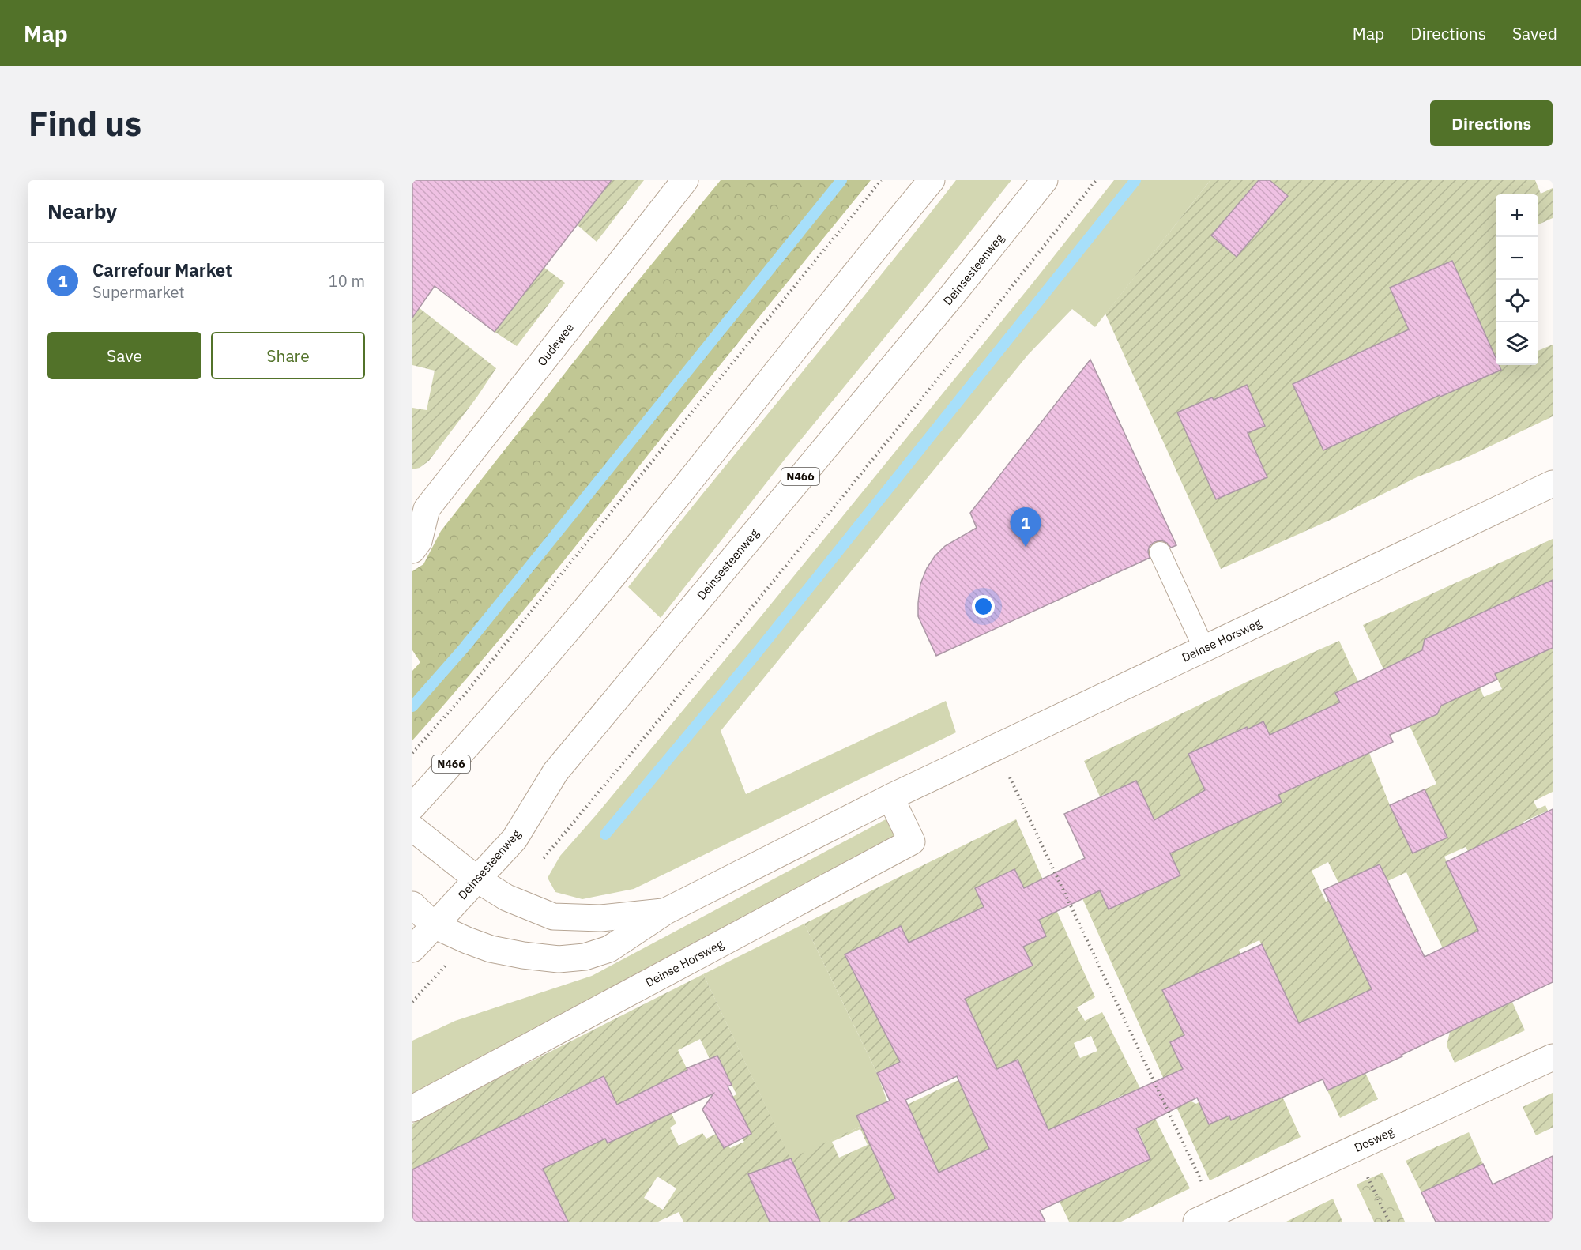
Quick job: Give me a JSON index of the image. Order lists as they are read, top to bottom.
{
  "streets": {
    "main road": [
      "Deinsesteenweg",
      "Oudewee",
      "N466",
      "Deinse Horsweg",
      "Dosweg"
    ]
  },
  "crossings": [
    ["Deinsesteenweg", "Deinse Horsweg"]
  ],
  "page": {
    "header": "Map",
    "nav": ["Map", "Directions", "Saved"],
    "buttons": [
      "Directions",
      ["Save", "Share"]
    ],
    "title": "Find us",
    "heading": "Nearby",
    "map_buttons": ["+", "−"],
    "list": [
      {
        "mark": "1",
        "name": "Carrefour Market",
        "note": "Supermarket",
        "value": "10 m"
      }
    ],
    "pins": "1"
  }
}
